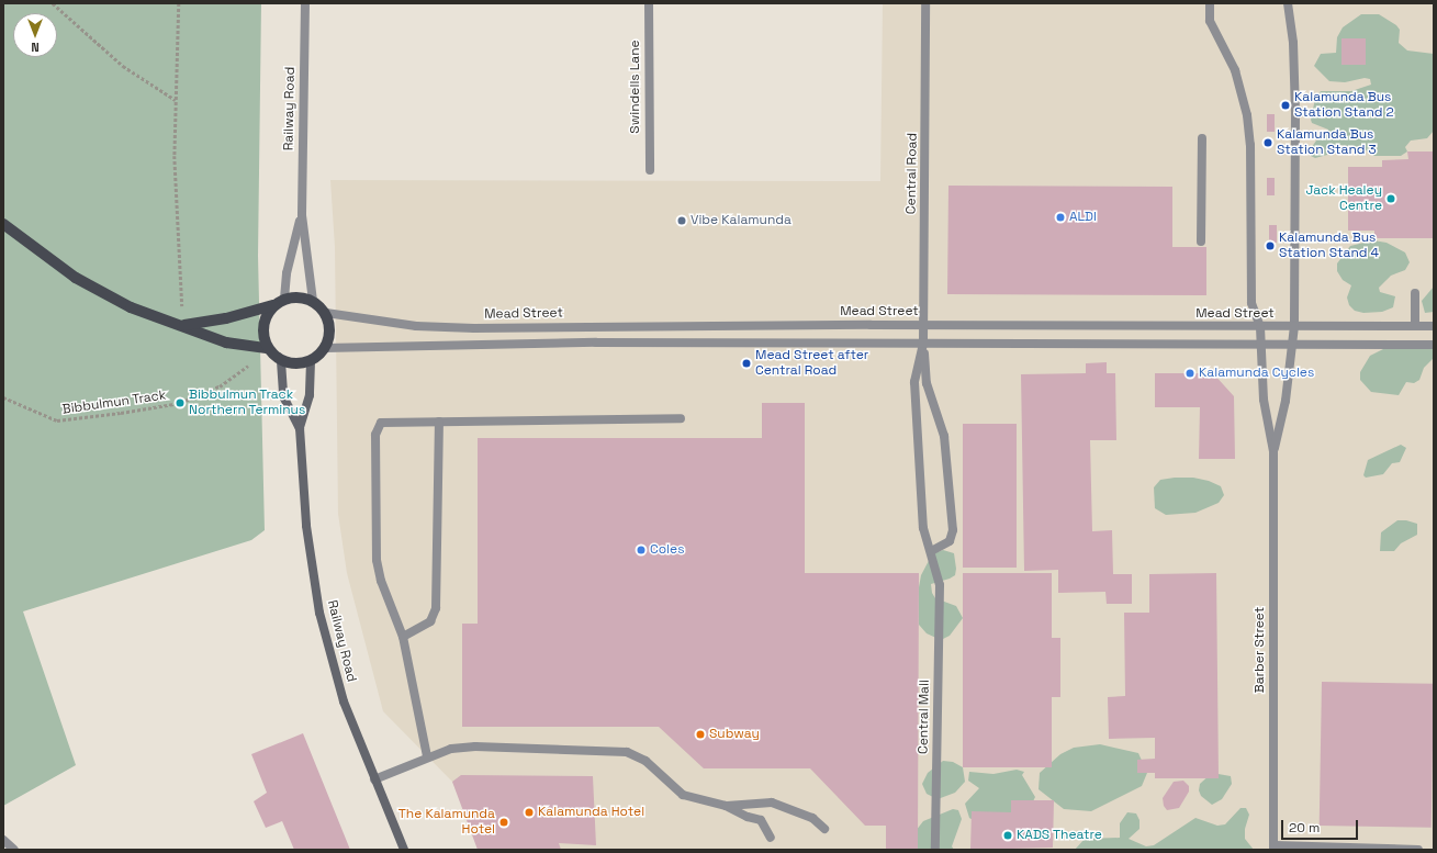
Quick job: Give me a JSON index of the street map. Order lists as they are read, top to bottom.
{
  "streets": {
    "main road": ["Railway Road"],
    "street": [
      "Swindells Lane",
      "Central Road",
      "Mead Street",
      "Barber Street",
      "Central Mall"
    ],
    "path": ["Bibbulmun Track"]
  },
  "crossings": [
    ["Railway Road", "Mead Street"],
    ["Central Road", "Mead Street"],
    ["Central Road", "Central Mall"],
    ["Mead Street", "Barber Street"]
  ],
  "places": [
    "Kalamunda Bus Station Stand 2",
    "Kalamunda Bus Station Stand 3",
    "Jack Healey Centre",
    "ALDI",
    "Vibe Kalamunda",
    "Kalamunda Bus Station Stand 4",
    "Mead Street after Central Road",
    "Kalamunda Cycles",
    "Bibbulmun Track Northern Terminus",
    "Coles",
    "Subway",
    "Kalamunda Hotel",
    "The Kalamunda Hotel",
    "KADS Theatre"
  ],
  "scale_bar": "20 m",
  "north": "bottom"
}
